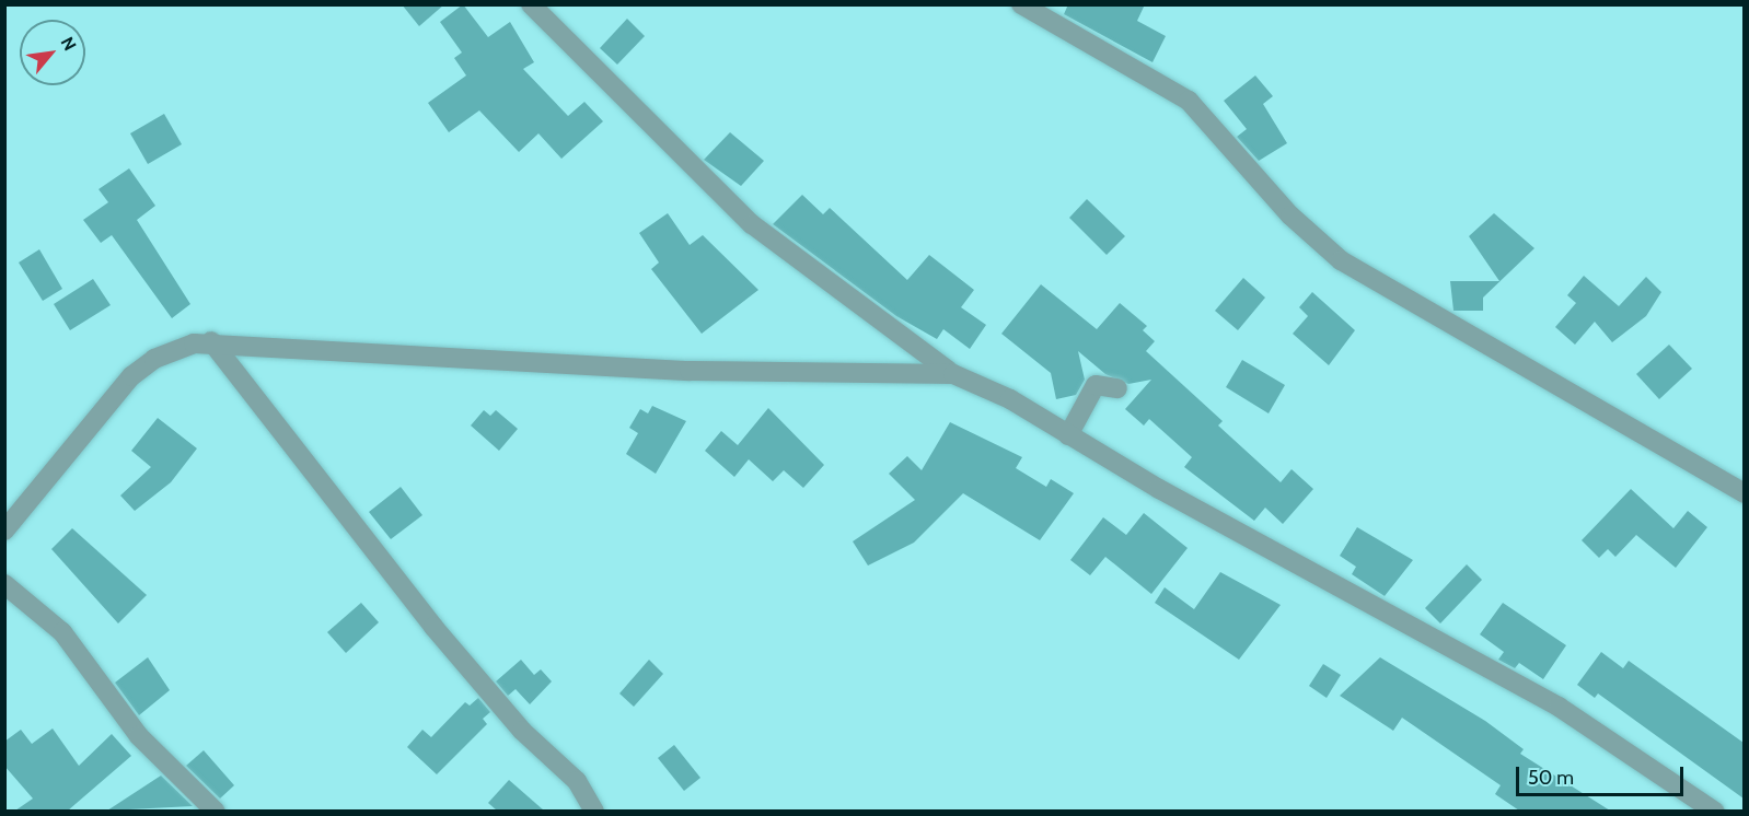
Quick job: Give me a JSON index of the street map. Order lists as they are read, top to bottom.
{
  "scale_bar": "50 m",
  "north": "top right"
}
